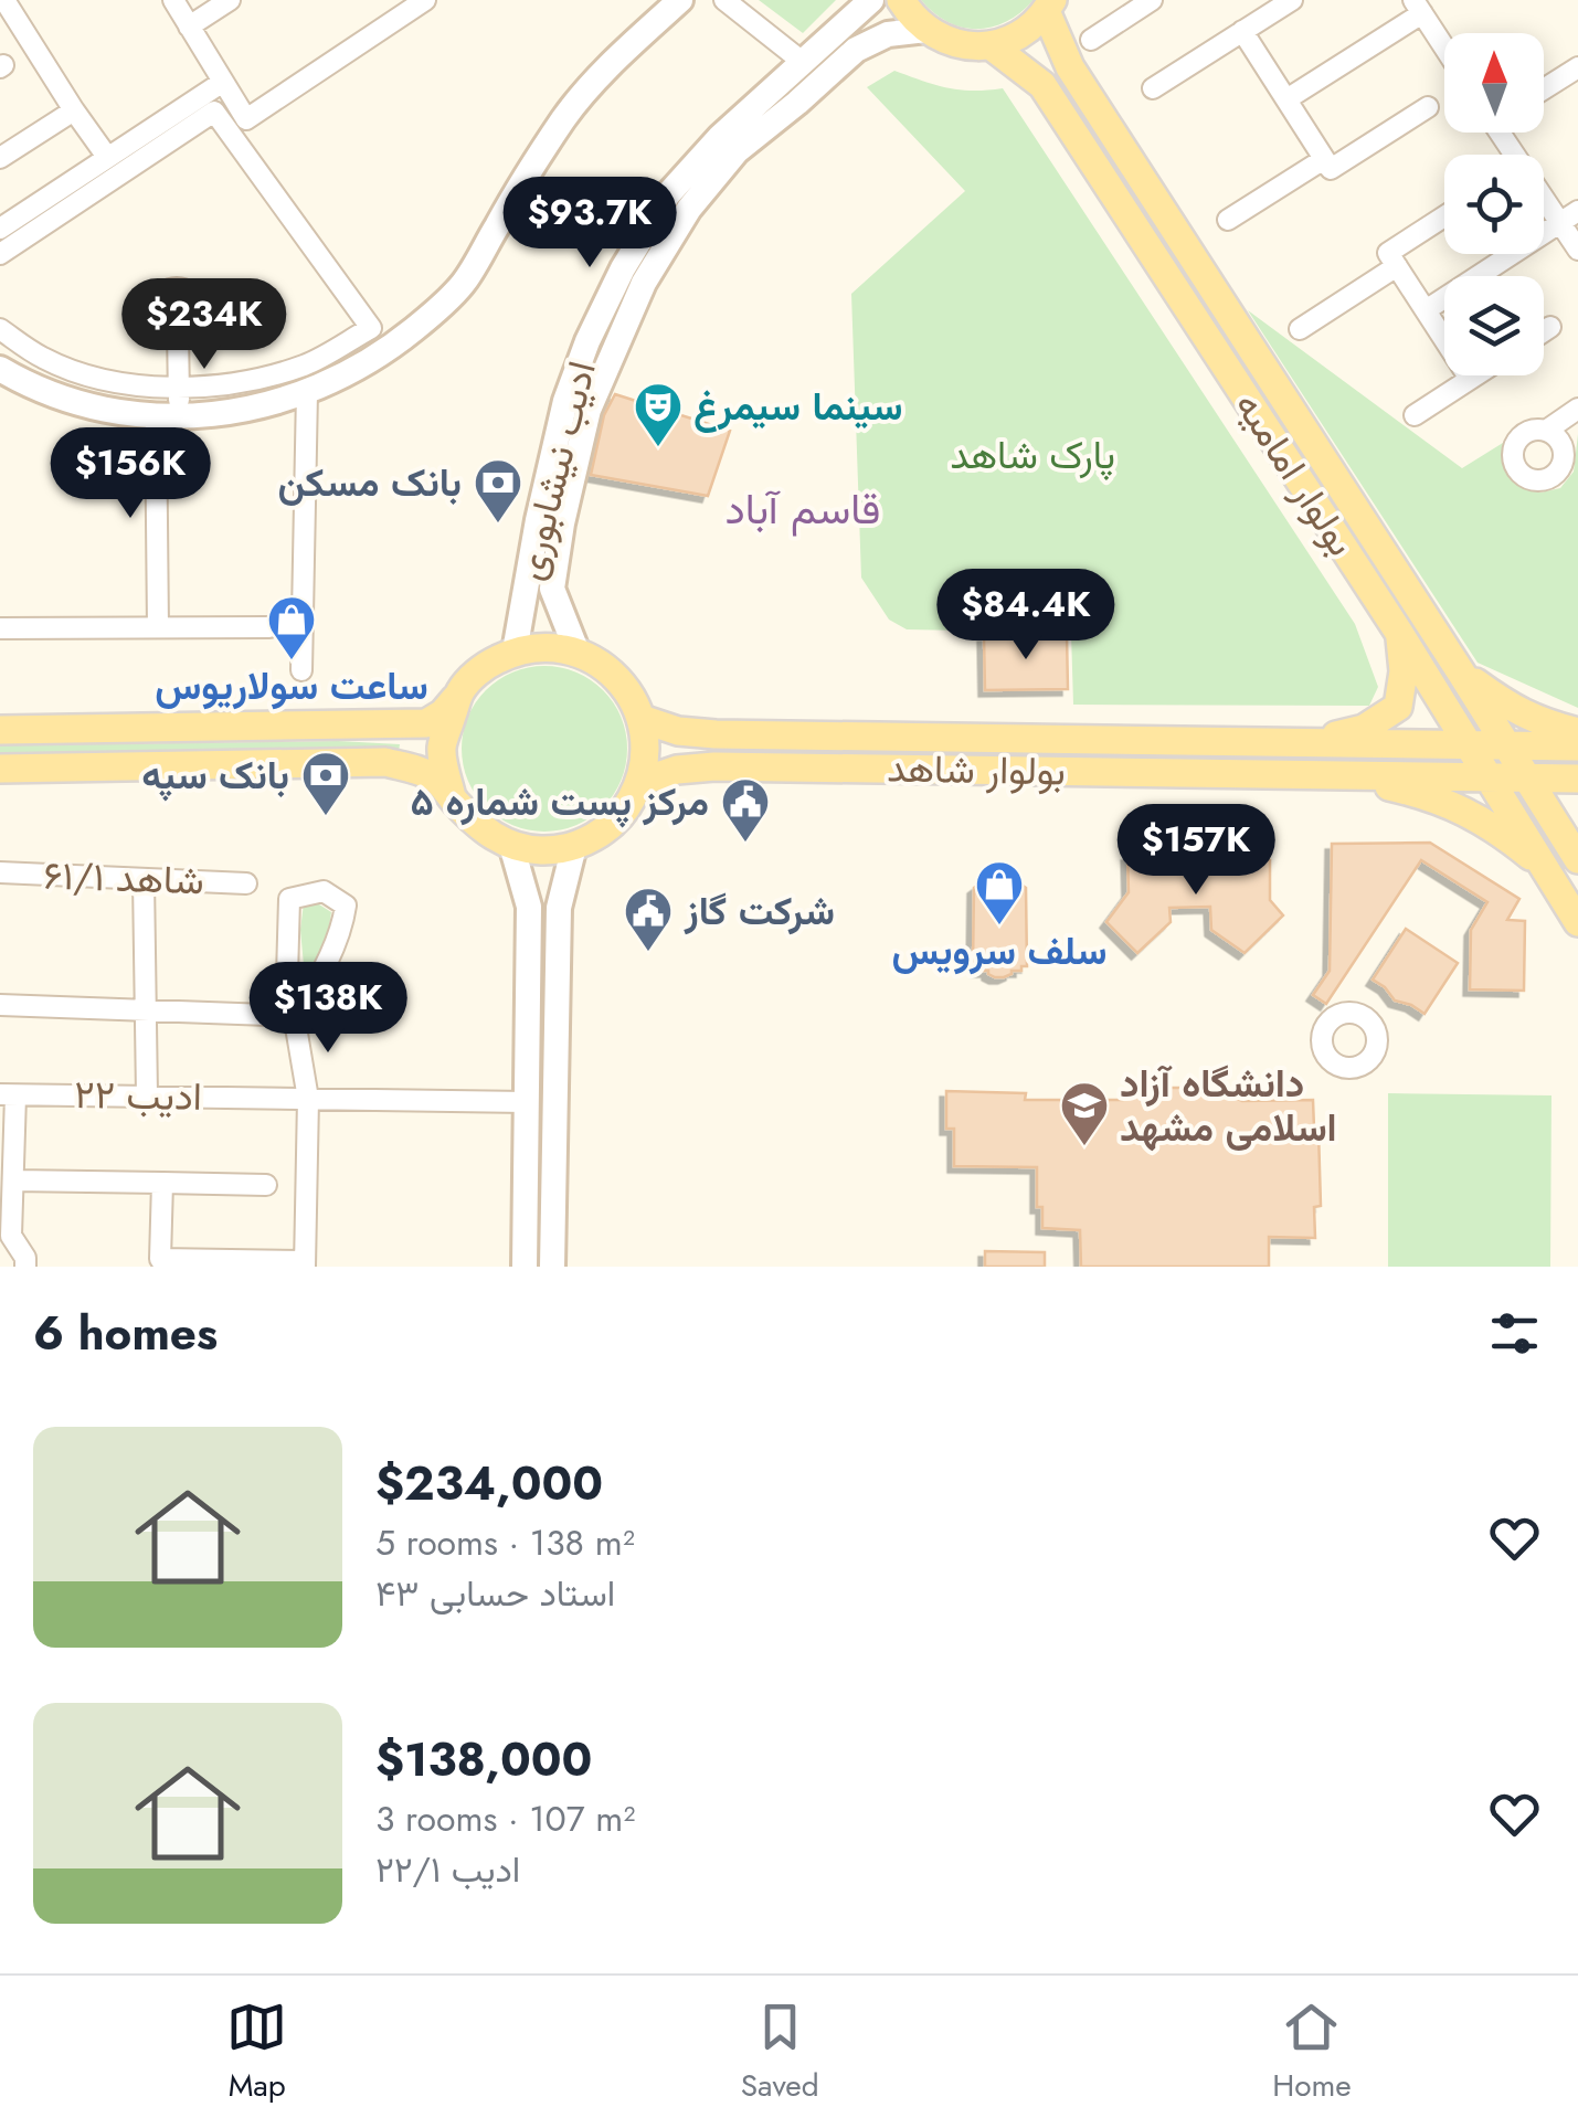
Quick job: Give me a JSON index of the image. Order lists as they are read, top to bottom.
{
  "streets": {
    "main road": ["ادیب نیشابوری", "بولوار امامیه", "بولوار شاهد"],
    "street": ["شاهد ۶۱/۱", "ادیب ۲۲"]
  },
  "crossings": [
    ["ادیب نیشابوری", "بولوار شاهد"],
    ["بولوار امامیه", "بولوار شاهد"]
  ],
  "districts": ["قاسم آباد"],
  "parks": ["پارک شاهد"],
  "places": {
    "theatre": ["سینما سیمرغ"],
    "bank": ["بانک مسکن", "بانک سپه"],
    "shop": ["ساعت سولاریوس", "سلف سرویس"],
    "public building": ["مرکز پست شماره ۵", "شرکت گاز"],
    "school or university": ["دانشگاه آزاد اسلامی مشهد"]
  },
  "north": "top",
  "page": {
    "price": [
      "$93.7K",
      "$234K",
      "$156K",
      "$84.4K",
      "$157K",
      "$138K"
    ],
    "heading": "6 homes",
    "list": [
      {
        "name": "$234,000",
        "note": "5 rooms · 138 m² · استاد حسابی ۴۳"
      },
      {
        "name": "$138,000",
        "note": "3 rooms · 107 m² · ادیب ۲۲/۱"
      }
    ],
    "tabs": ["Map", "Saved", "Home"]
  }
}
